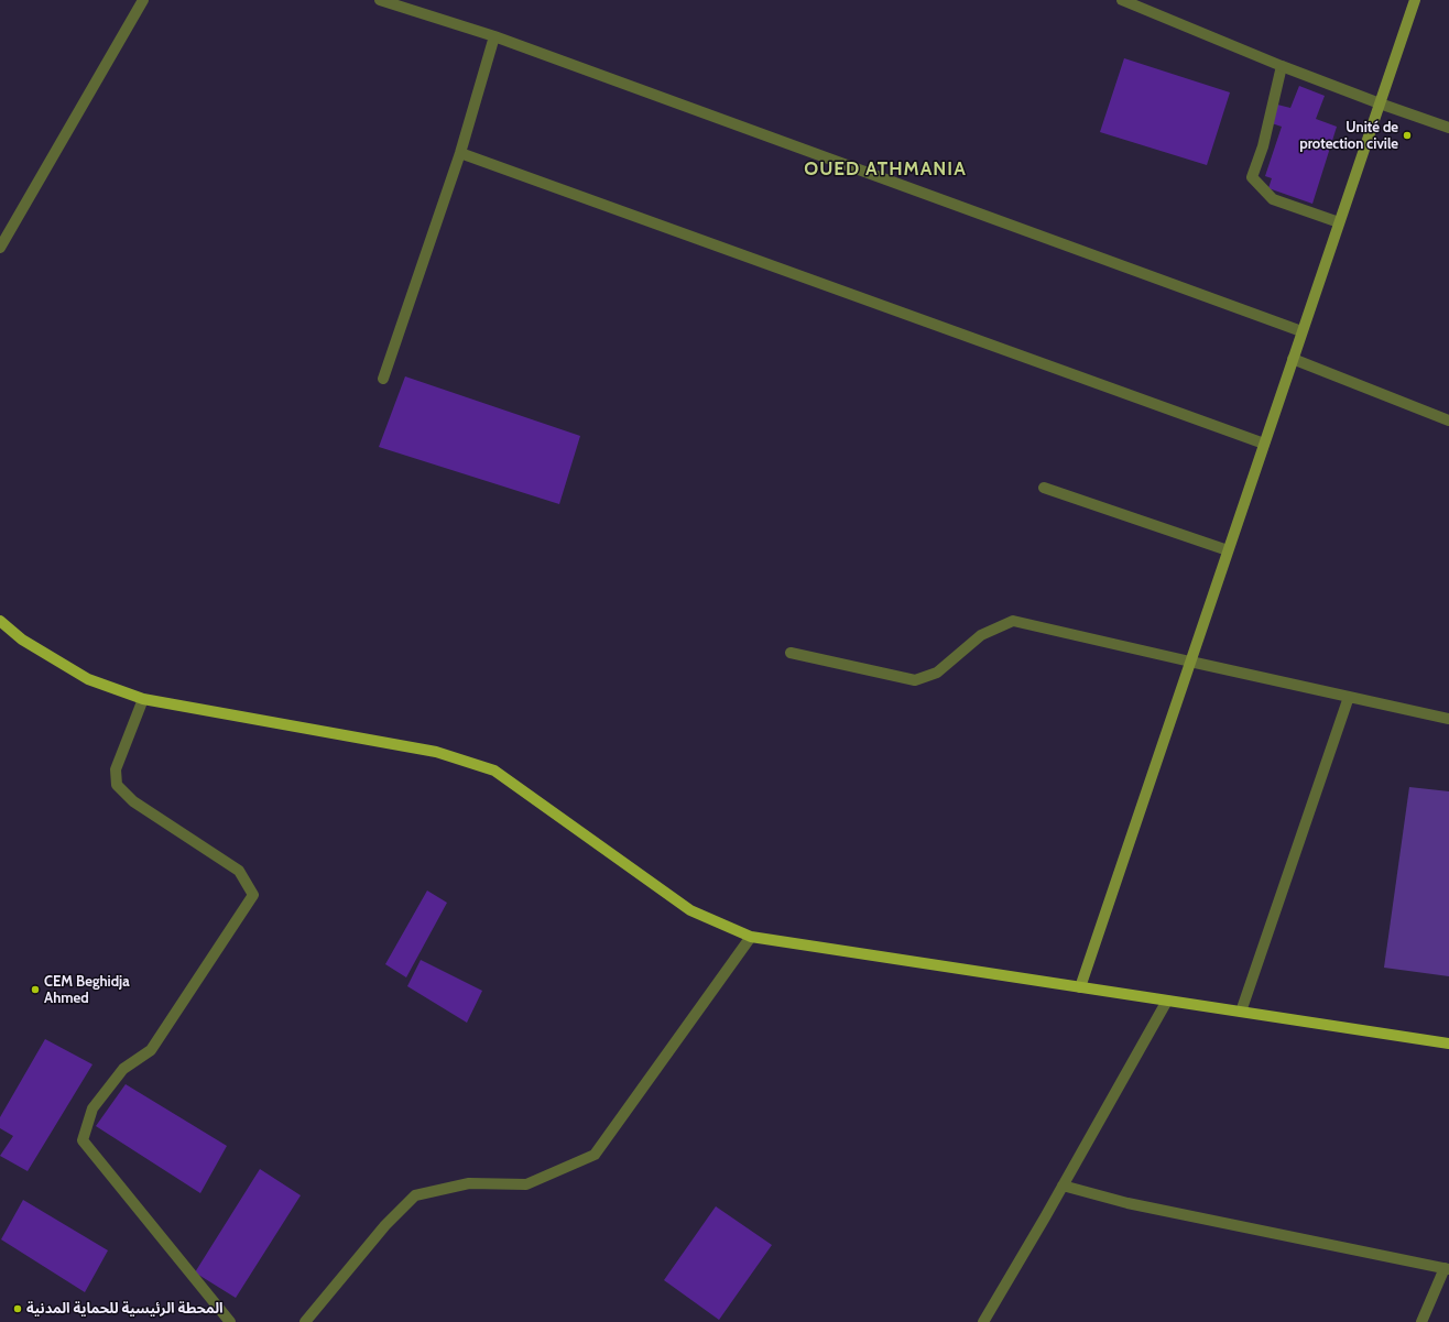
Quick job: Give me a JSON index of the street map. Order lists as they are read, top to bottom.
{
  "districts": ["OUED ATHMANIA"],
  "places": ["Unité de protection civile", "CEM Beghidja Ahmed", "المحطة الرئيسية للحماية المدنية"]
}
